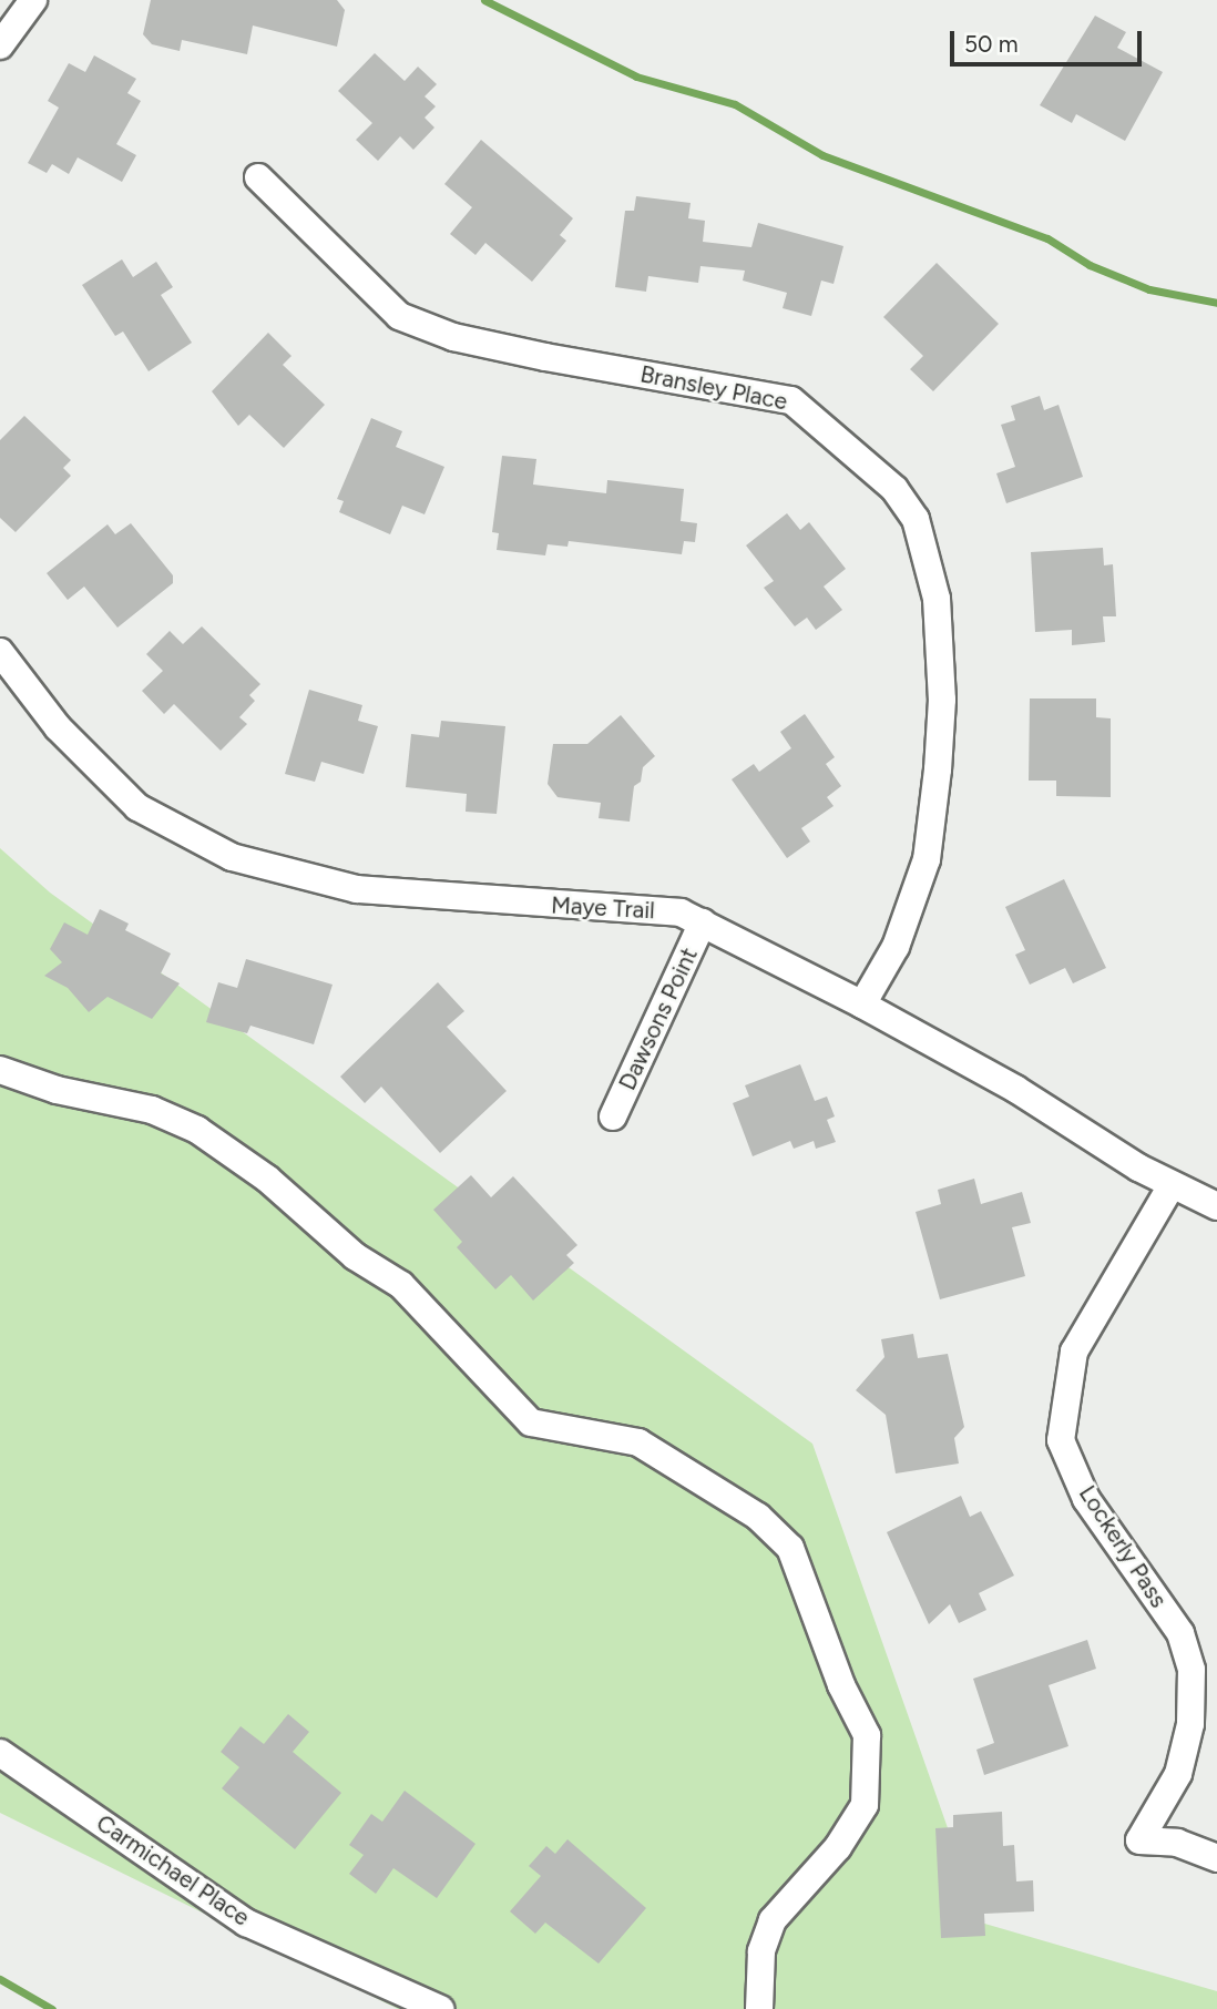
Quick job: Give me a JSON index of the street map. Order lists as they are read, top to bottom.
{
  "streets": {
    "street": [
      "Bransley Place",
      "Maye Trail",
      "Dawsons Point",
      "Lockerly Pass",
      "Carmichael Place"
    ]
  },
  "crossings": [
    ["Bransley Place", "Maye Trail"],
    ["Maye Trail", "Dawsons Point"],
    ["Maye Trail", "Lockerly Pass"]
  ],
  "scale_bar": "50 m"
}
